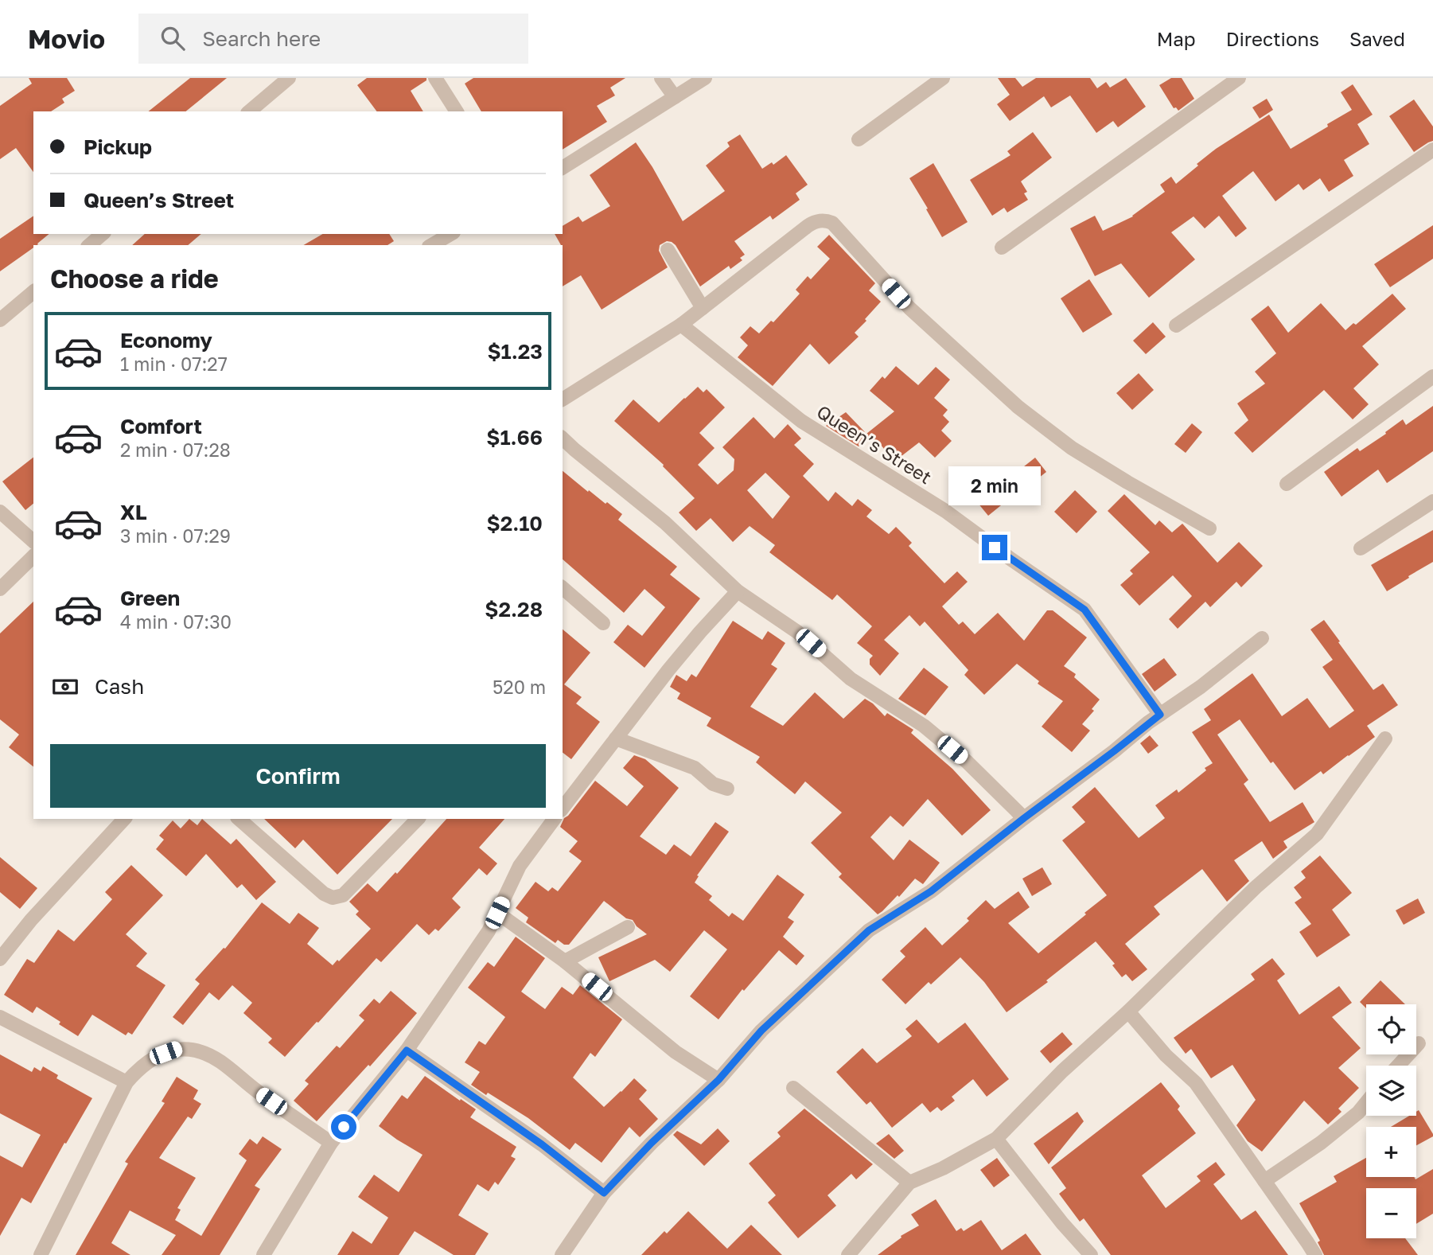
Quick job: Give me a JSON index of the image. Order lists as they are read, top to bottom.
{
  "streets": {
    "street": ["Queen’s Street"]
  },
  "page": {
    "header": "Movio",
    "search": "Search here",
    "nav": ["Map", "Directions", "Saved"],
    "banner": ["Pickup", "Queen’s Street"],
    "heading": "Choose a ride",
    "list": [
      {
        "name": "Economy",
        "note": "1 min · 07:27",
        "value": "$1.23"
      },
      {
        "name": "Comfort",
        "note": "2 min · 07:28",
        "value": "$1.66"
      },
      {
        "name": "XL",
        "note": "3 min · 07:29",
        "value": "$2.10"
      },
      {
        "name": "Green",
        "note": "4 min · 07:30",
        "value": "$2.28"
      }
    ],
    "bubble": "2 min",
    "pay": ["Cash", "520 m"],
    "buttons": "Confirm",
    "map_buttons": ["+", "−"]
  }
}
